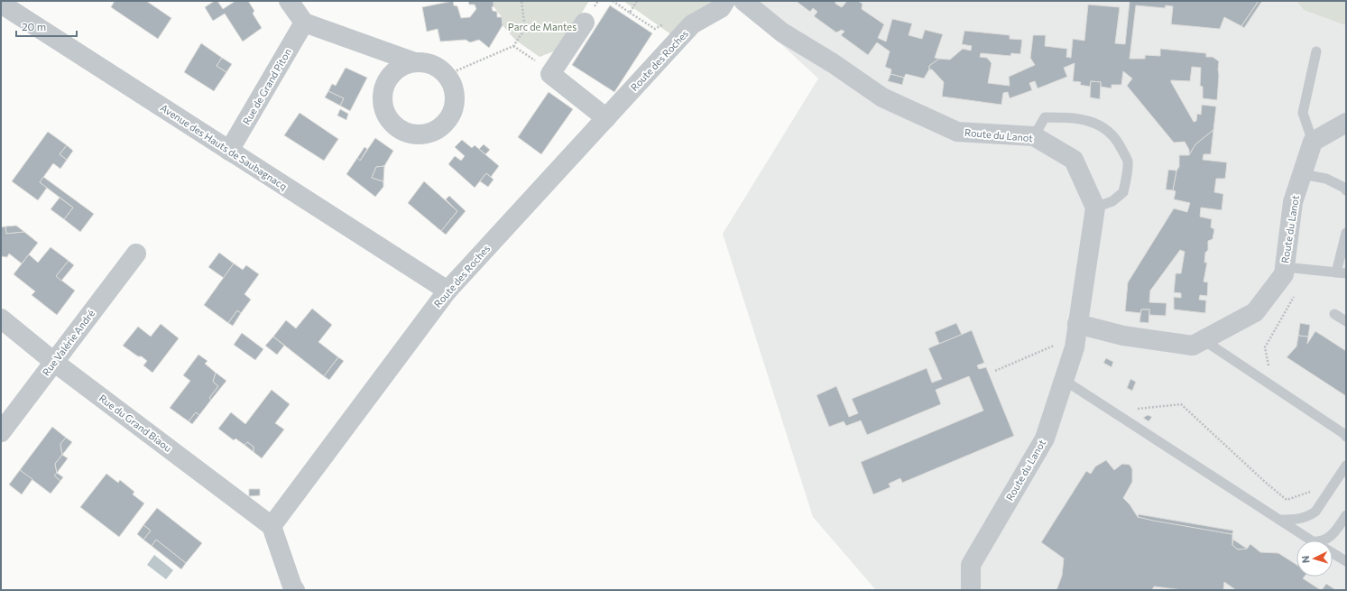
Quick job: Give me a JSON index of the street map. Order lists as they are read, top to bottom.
{
  "streets": {
    "street": [
      "Route des Roches",
      "Rue de Grand Piton",
      "Route du Lanot",
      "Avenue des Hauts de Saubagnacq",
      "Rue Valérie André",
      "Rue du Grand Biaou"
    ]
  },
  "crossings": [
    ["Route des Roches", "Avenue des Hauts de Saubagnacq"],
    ["Route des Roches", "Rue du Grand Biaou"],
    ["Rue de Grand Piton", "Avenue des Hauts de Saubagnacq"],
    ["Rue Valérie André", "Rue du Grand Biaou"]
  ],
  "parks": ["Parc de Mantes"],
  "scale_bar": "20 m",
  "north": "left"
}
